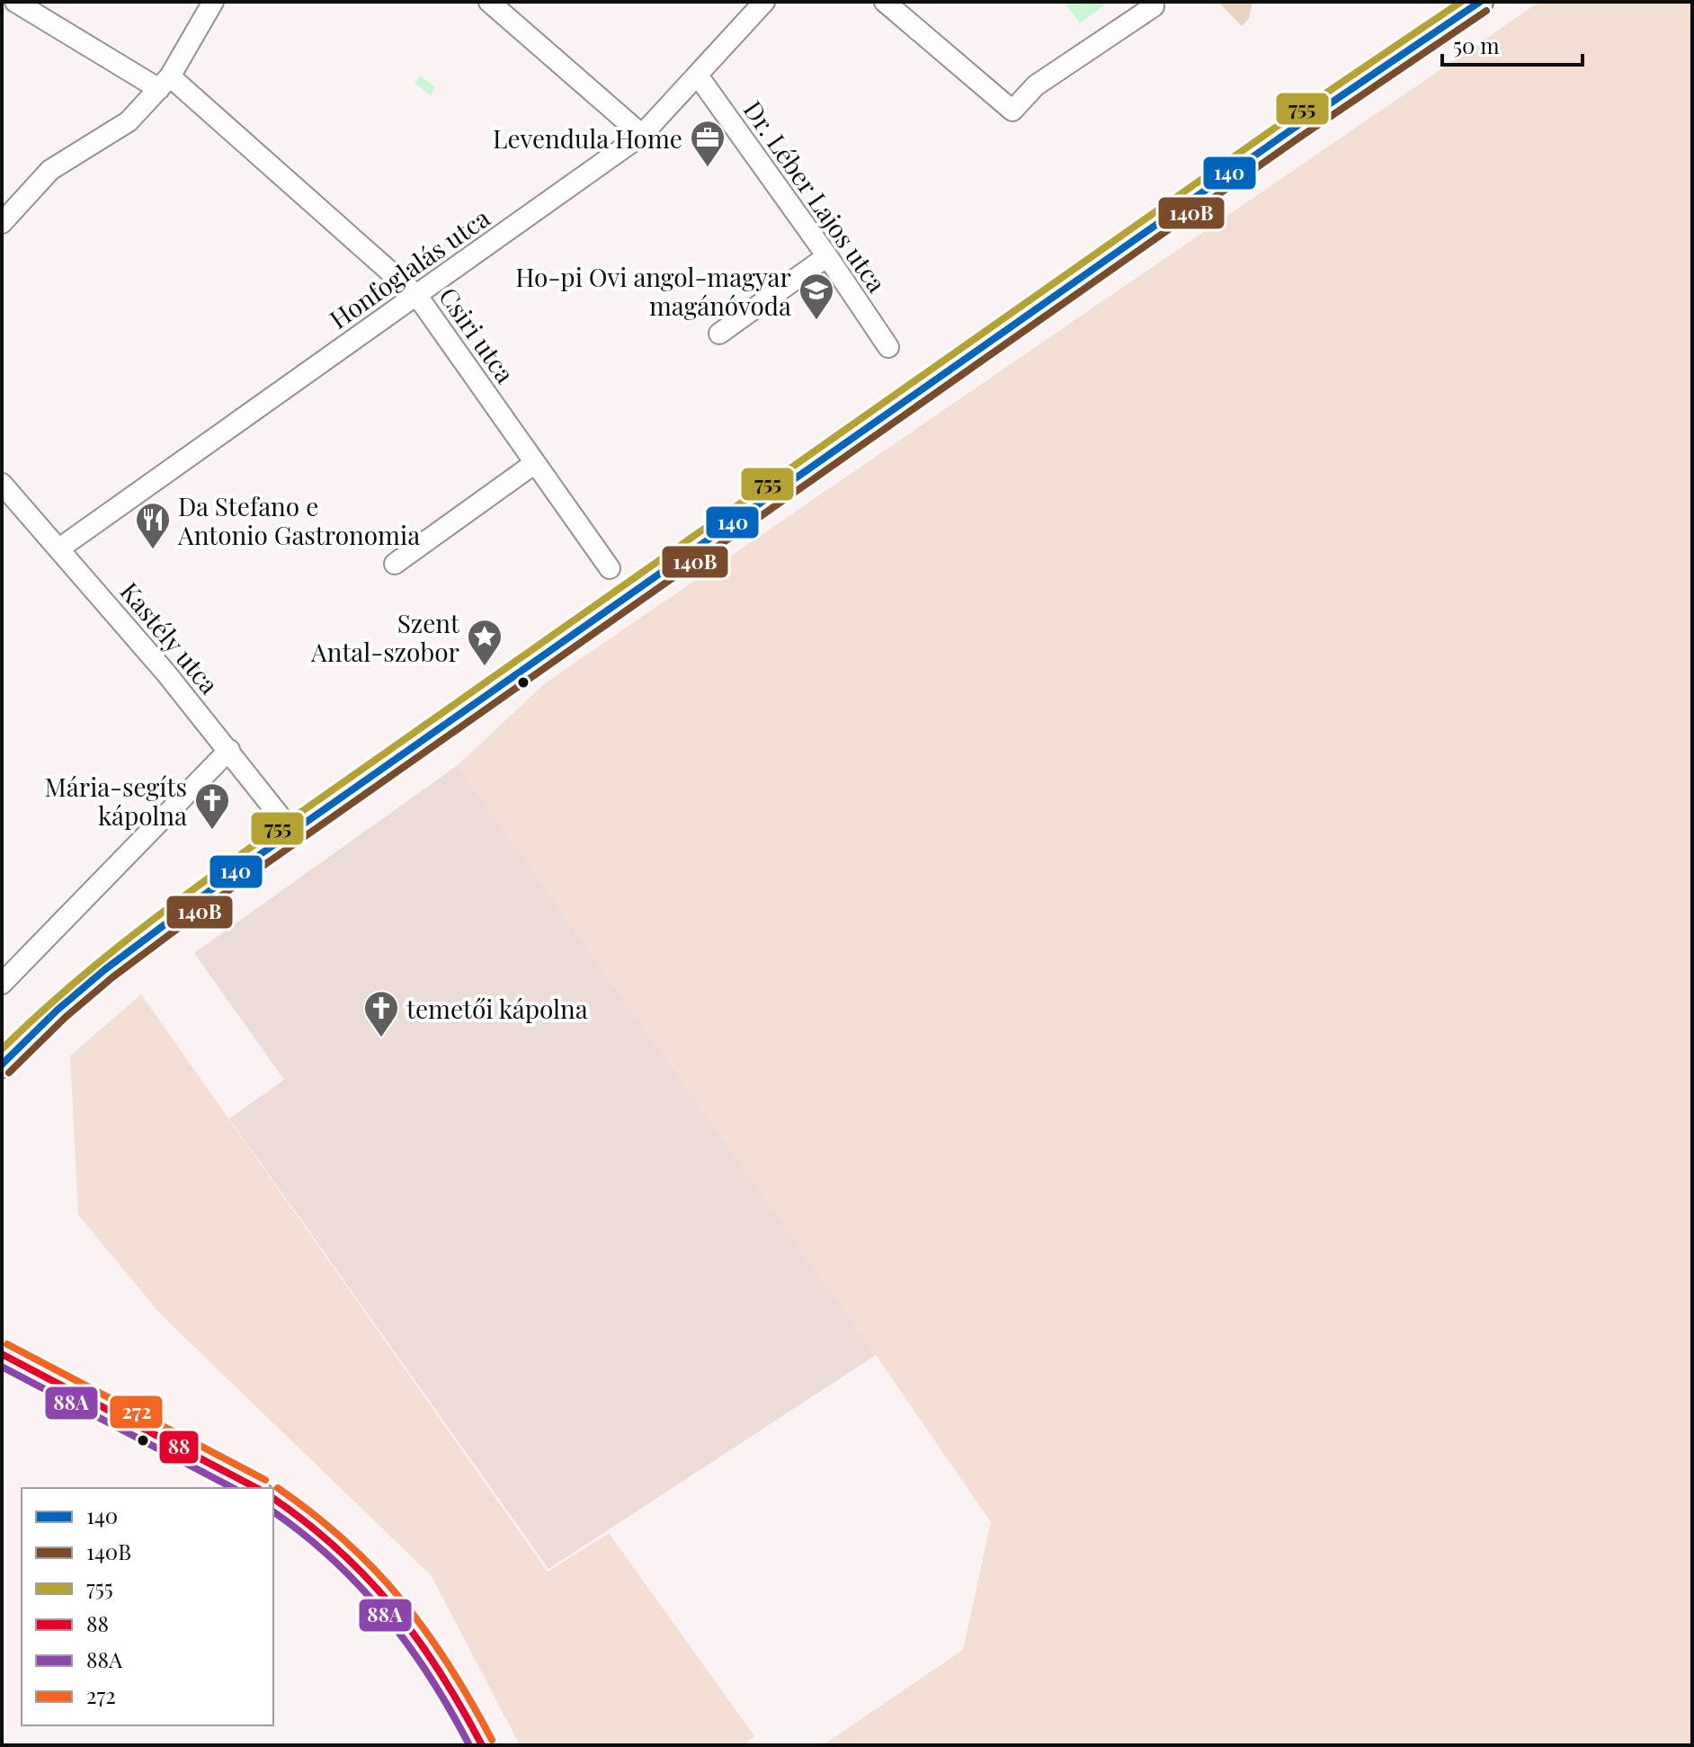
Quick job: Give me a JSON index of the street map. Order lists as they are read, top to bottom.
{
  "streets": {
    "street": [
      "Dr. Léber Lajos utca",
      "Honfoglalás utca",
      "Csiri utca",
      "Kastély utca"
    ]
  },
  "crossings": [
    ["Dr. Léber Lajos utca", "Honfoglalás utca"],
    ["Honfoglalás utca", "Csiri utca"],
    ["Honfoglalás utca", "Kastély utca"]
  ],
  "places": {
    "office": ["Levendula Home"],
    "school or university": ["Ho-pi Ovi angol-magyar magánóvoda"],
    "restaurant": ["Da Stefano e Antonio Gastronomia"],
    "place": ["Szent Antal-szobor"],
    "church": ["Mária-segíts kápolna", "temetői kápolna"]
  },
  "lines": [
    "transit line 140",
    "transit line 755",
    "transit line 140B",
    "transit line 272",
    "transit line 88",
    "transit line 88A"
  ],
  "legend": [
    "140",
    "140B",
    "755",
    "88",
    "88A",
    "272"
  ],
  "scale_bar": "50 m"
}
